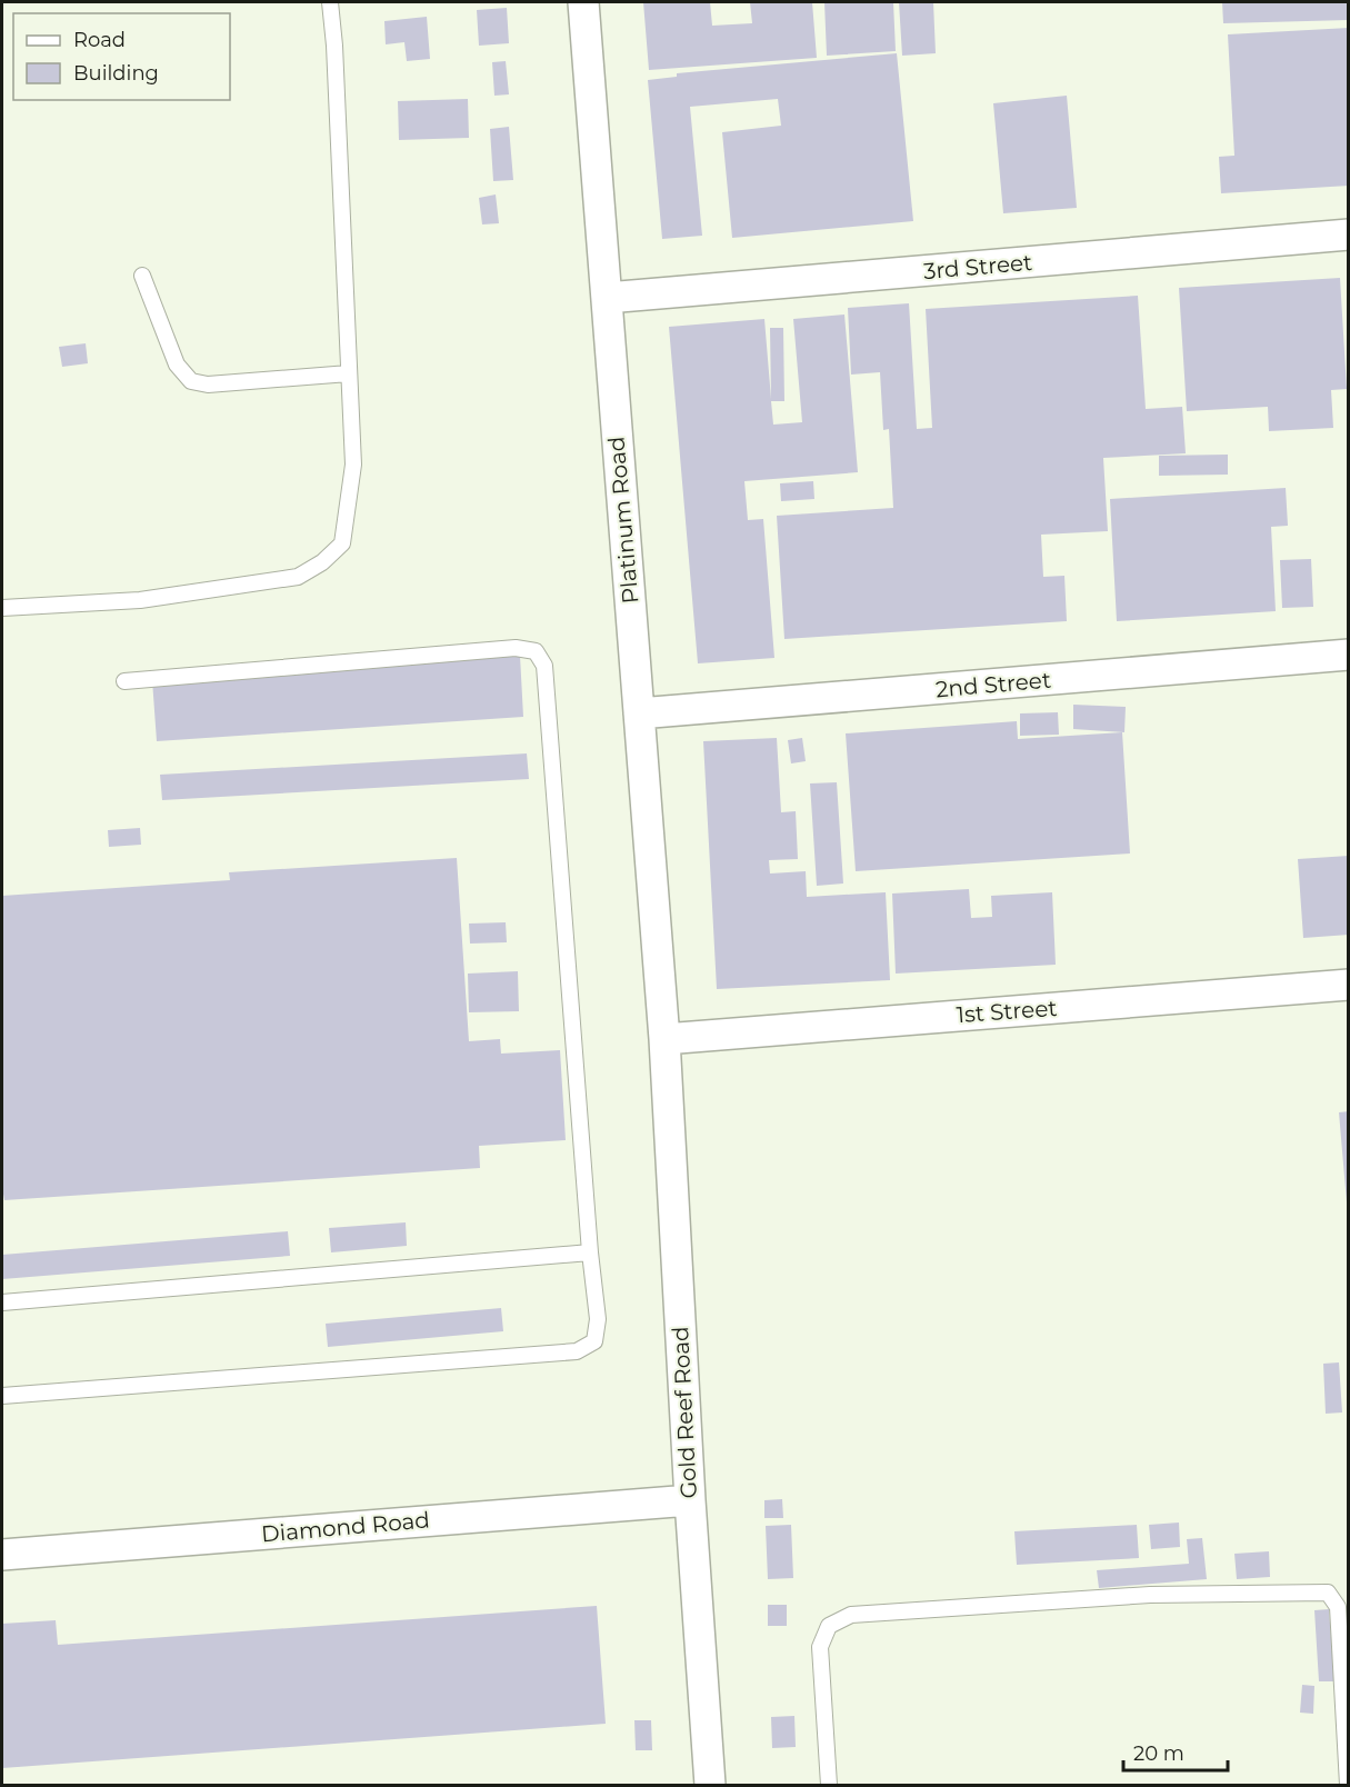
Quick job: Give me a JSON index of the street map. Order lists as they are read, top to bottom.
{
  "streets": {
    "street": [
      "3rd Street",
      "Platinum Road",
      "2nd Street",
      "1st Street",
      "Gold Reef Road",
      "Diamond Road"
    ]
  },
  "crossings": [
    ["3rd Street", "Platinum Road"],
    ["Platinum Road", "2nd Street"],
    ["Platinum Road", "1st Street"],
    ["Platinum Road", "Gold Reef Road"],
    ["1st Street", "Gold Reef Road"],
    ["Gold Reef Road", "Diamond Road"]
  ],
  "legend": ["Road", "Building"],
  "scale_bar": "20 m"
}
